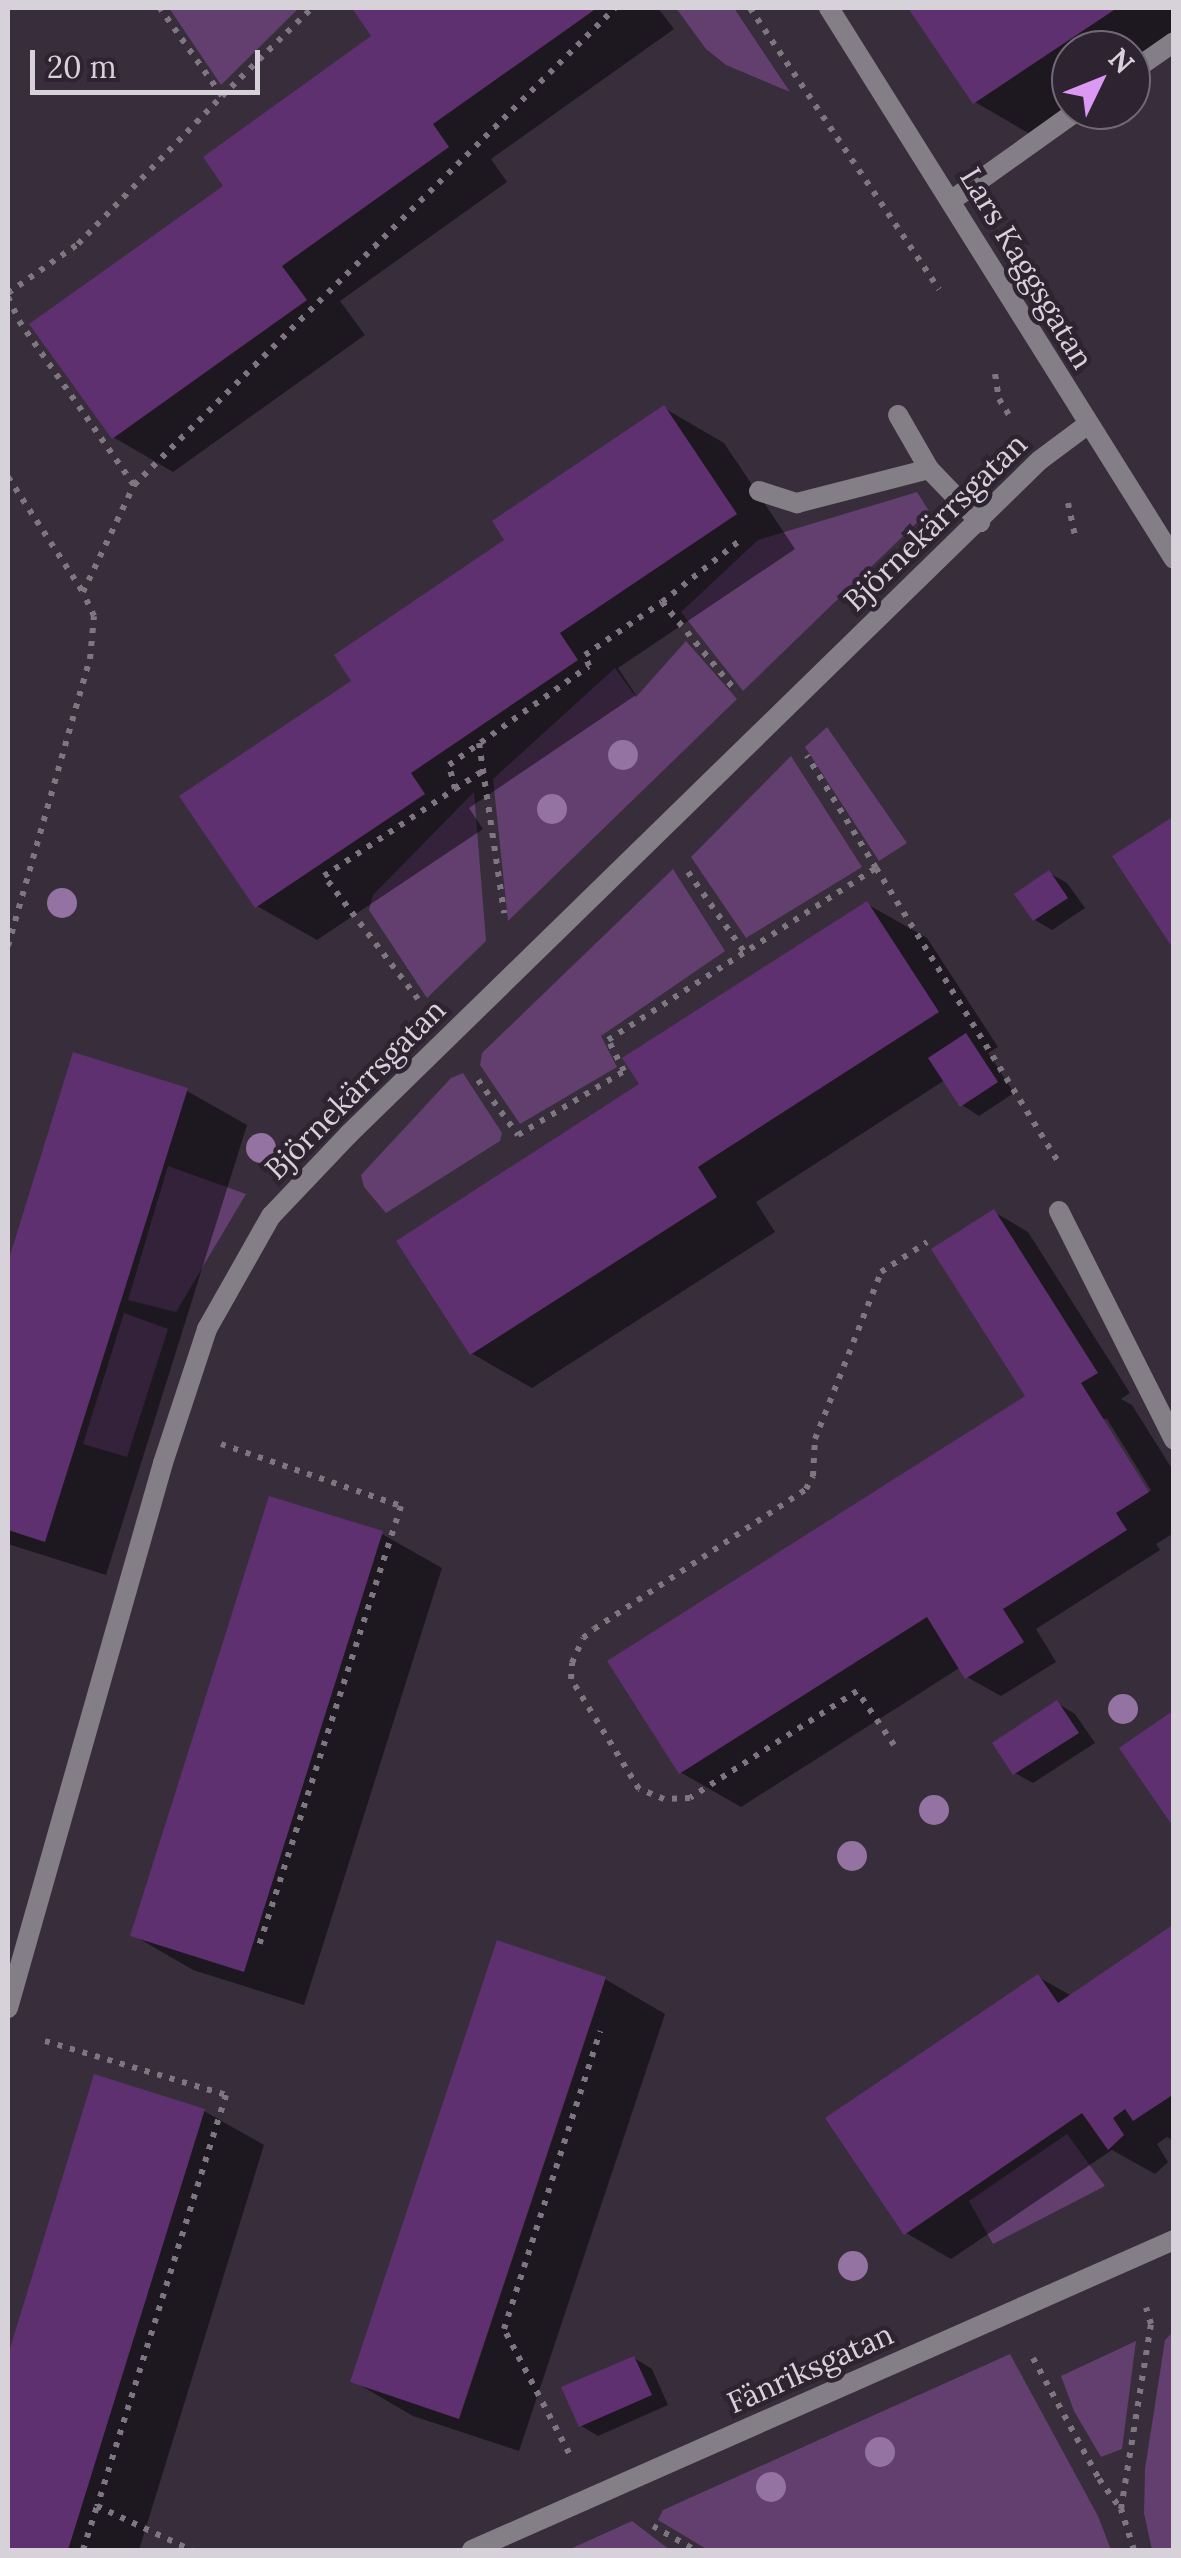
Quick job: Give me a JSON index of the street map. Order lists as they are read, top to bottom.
{
  "streets": {
    "street": ["Lars Kaggsgatan", "Björnekärrsgatan", "Fänriksgatan"]
  },
  "crossings": [
    ["Lars Kaggsgatan", "Björnekärrsgatan"]
  ],
  "scale_bar": "20 m",
  "north": "top right"
}
